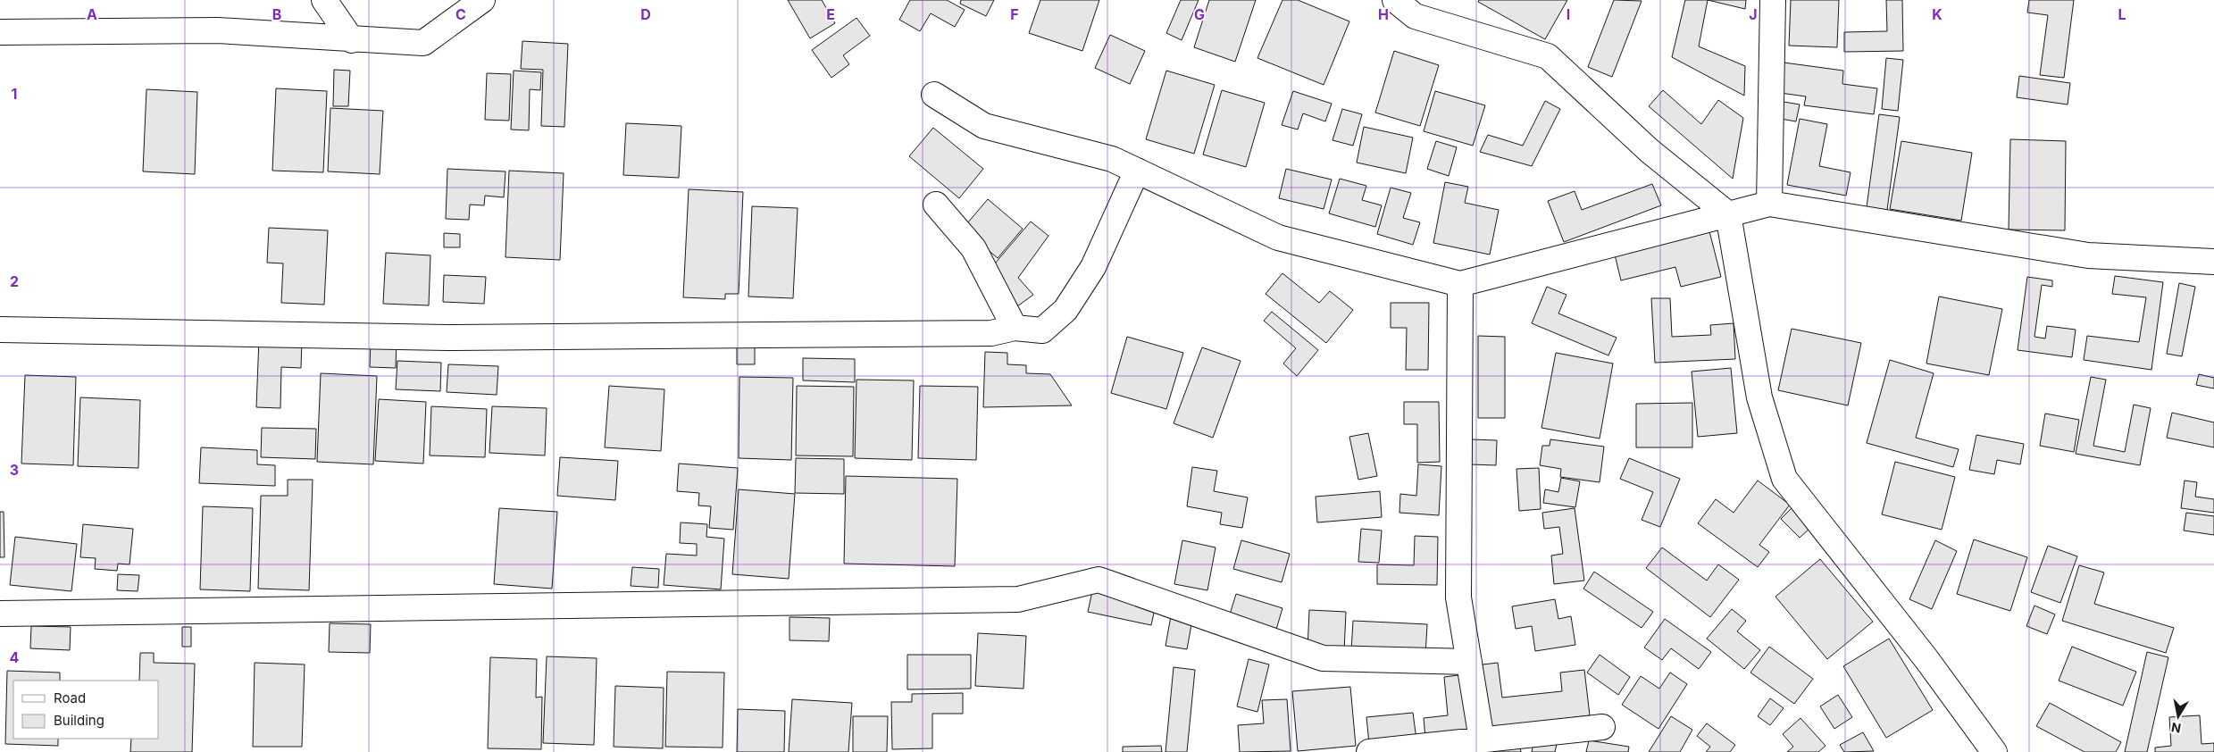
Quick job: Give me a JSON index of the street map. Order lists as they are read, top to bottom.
{
  "legend": ["Road", "Building"],
  "north": "bottom",
  "grid": {
    "columns": [
      "A",
      "B",
      "C",
      "D",
      "E",
      "F",
      "G",
      "H",
      "I",
      "J",
      "K",
      "L"
    ],
    "rows": [
      "1",
      "2",
      "3",
      "4"
    ]
  }
}
